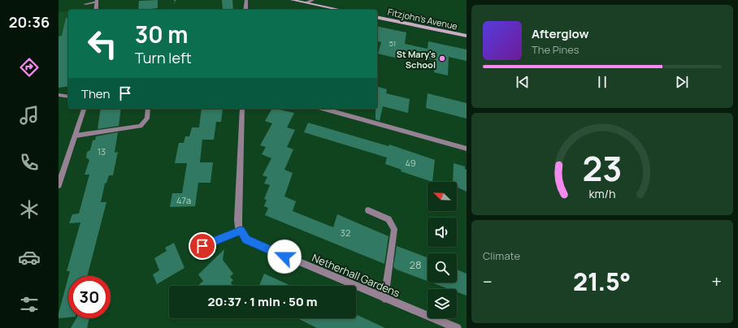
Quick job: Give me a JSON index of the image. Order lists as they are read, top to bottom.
{
  "streets": {
    "main road": ["Fitzjohn's Avenue"],
    "street": ["Netherhall Gardens"]
  },
  "places": ["St Mary's School"],
  "house_numbers": [
    "51",
    "13",
    "49",
    "47a",
    "32",
    "28"
  ],
  "north": "top left",
  "page": {
    "tabs": "20:36",
    "turn": ["30 m", "Turn left"],
    "song": ["Afterglow", "The Pines"],
    "then": "Then",
    "tile": "Climate",
    "heat": ["−", "21.5°", "+"],
    "limit": "30",
    "trip": "20:37 · 1 min · 50 m",
    "gauge": ["23", "km/h"]
  }
}
